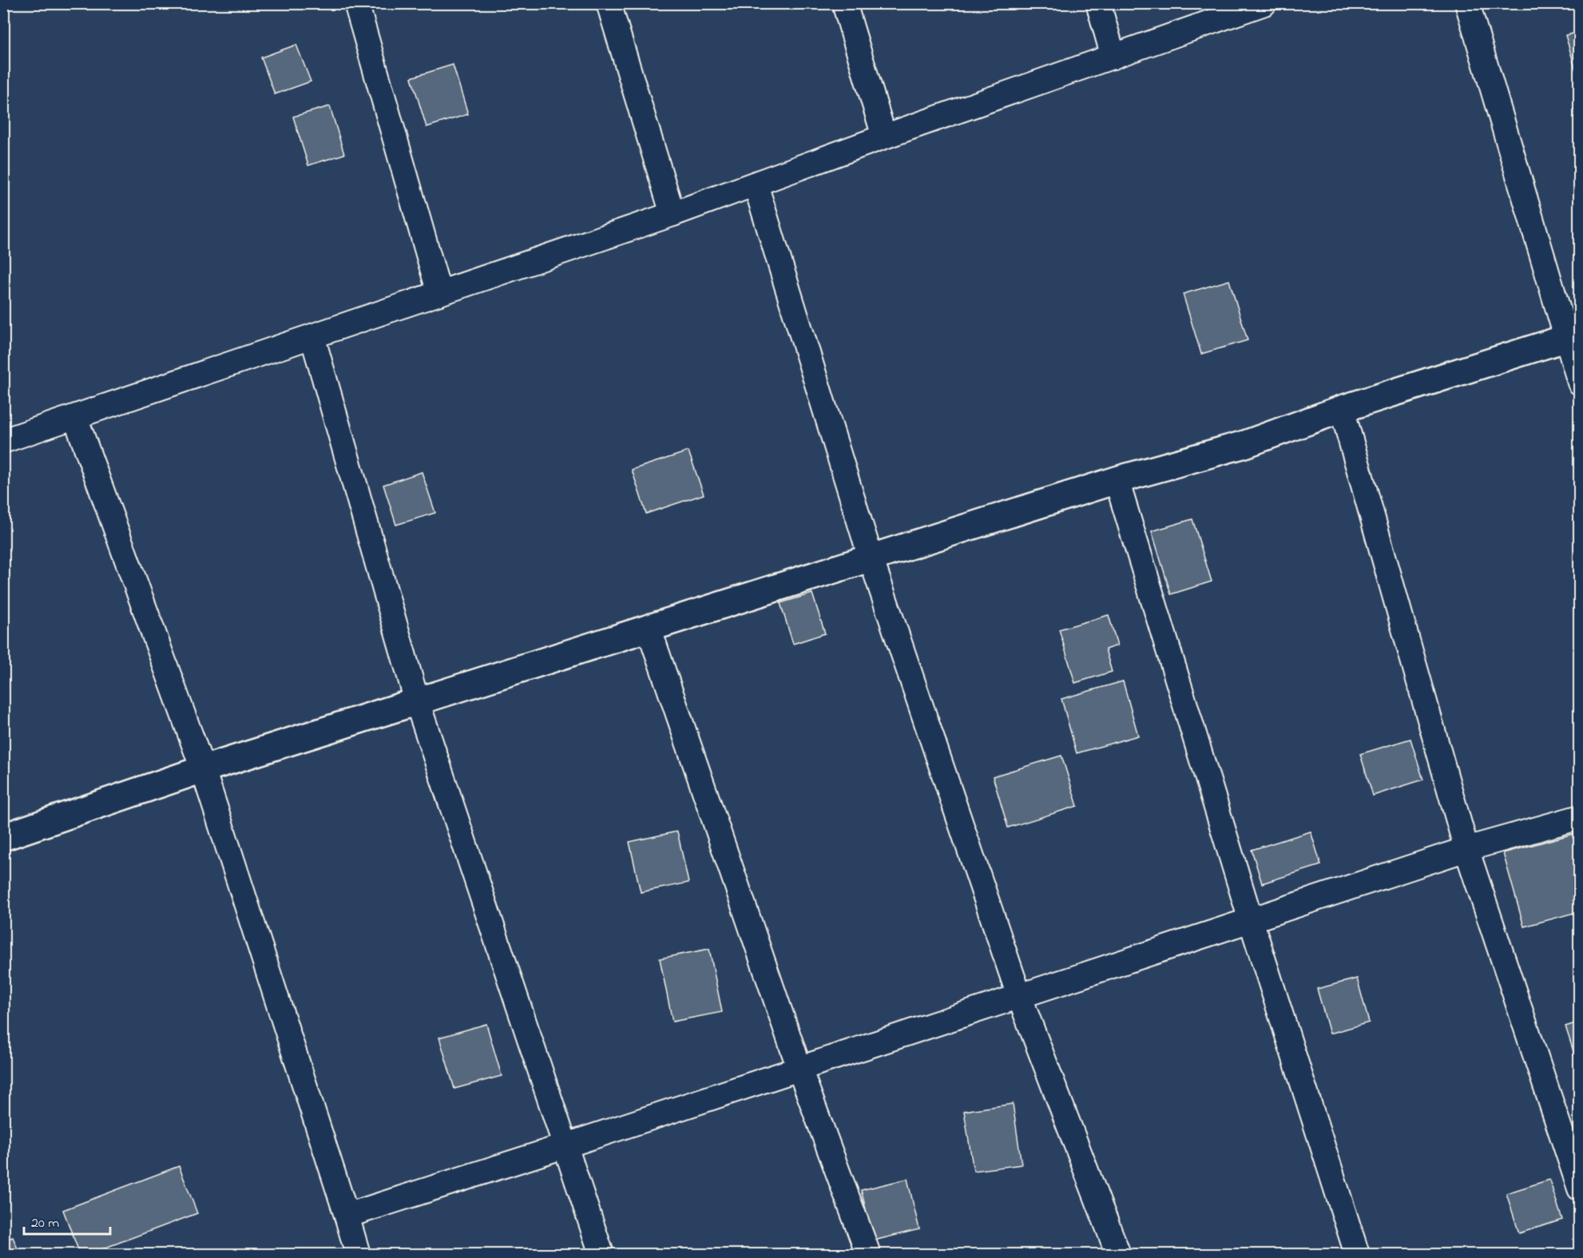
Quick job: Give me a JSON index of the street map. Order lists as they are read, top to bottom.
{
  "scale_bar": "20 m"
}
